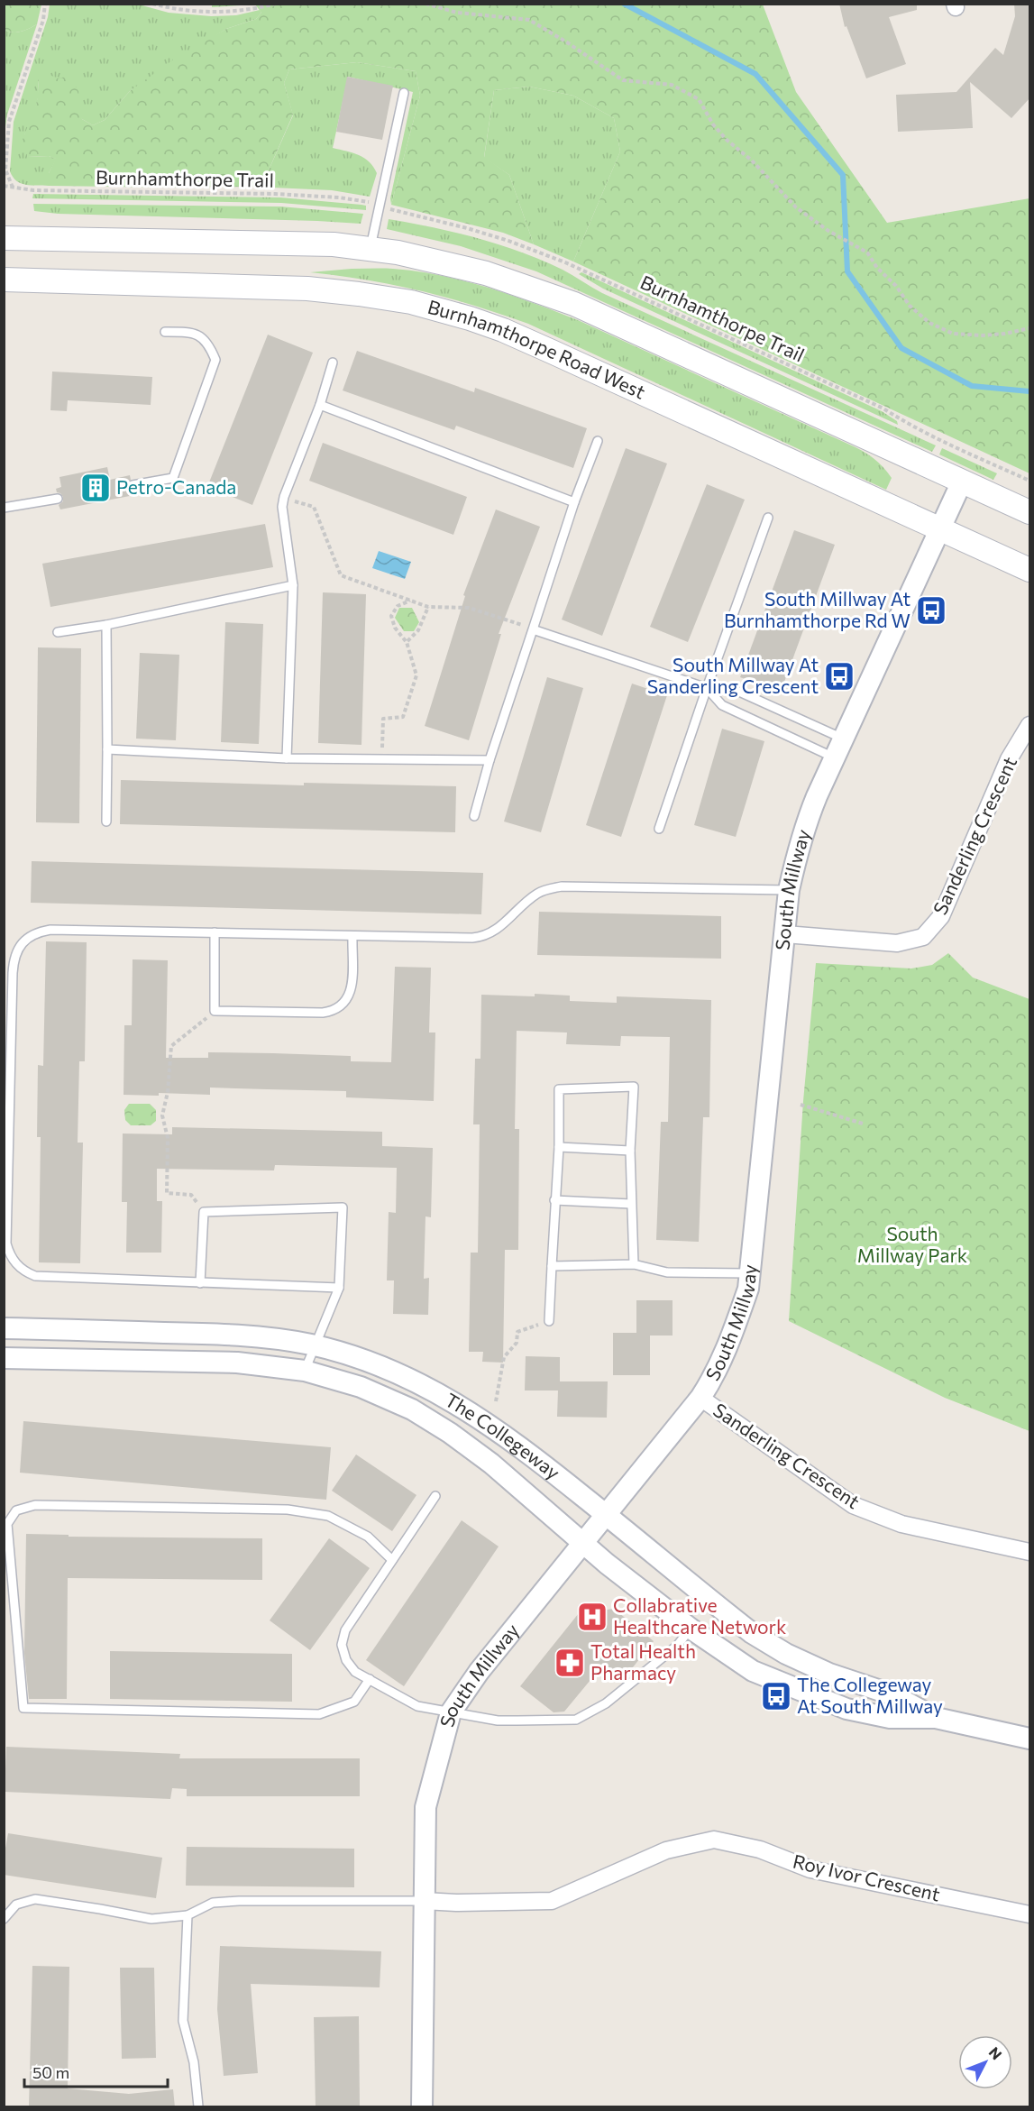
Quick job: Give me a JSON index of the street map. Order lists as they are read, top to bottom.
{
  "streets": {
    "main road": ["Burnhamthorpe Road West"],
    "street": [
      "Sanderling Crescent",
      "South Millway",
      "The Collegeway",
      "Roy Ivor Crescent"
    ],
    "path": ["Burnhamthorpe Trail"]
  },
  "crossings": [
    ["Burnhamthorpe Road West", "South Millway"],
    ["Sanderling Crescent", "South Millway"],
    ["South Millway", "The Collegeway"],
    ["South Millway", "Roy Ivor Crescent"]
  ],
  "parks": ["South Millway Park"],
  "places": {
    "building": ["Petro-Canada"],
    "bus stop": ["South Millway At Burnhamthorpe Rd W", "South Millway At Sanderling Crescent", "The Collegeway At South Millway"],
    "hospital": ["Collabrative Healthcare Network"],
    "pharmacy": ["Total Health Pharmacy"]
  },
  "scale_bar": "50 m",
  "north": "top right"
}
